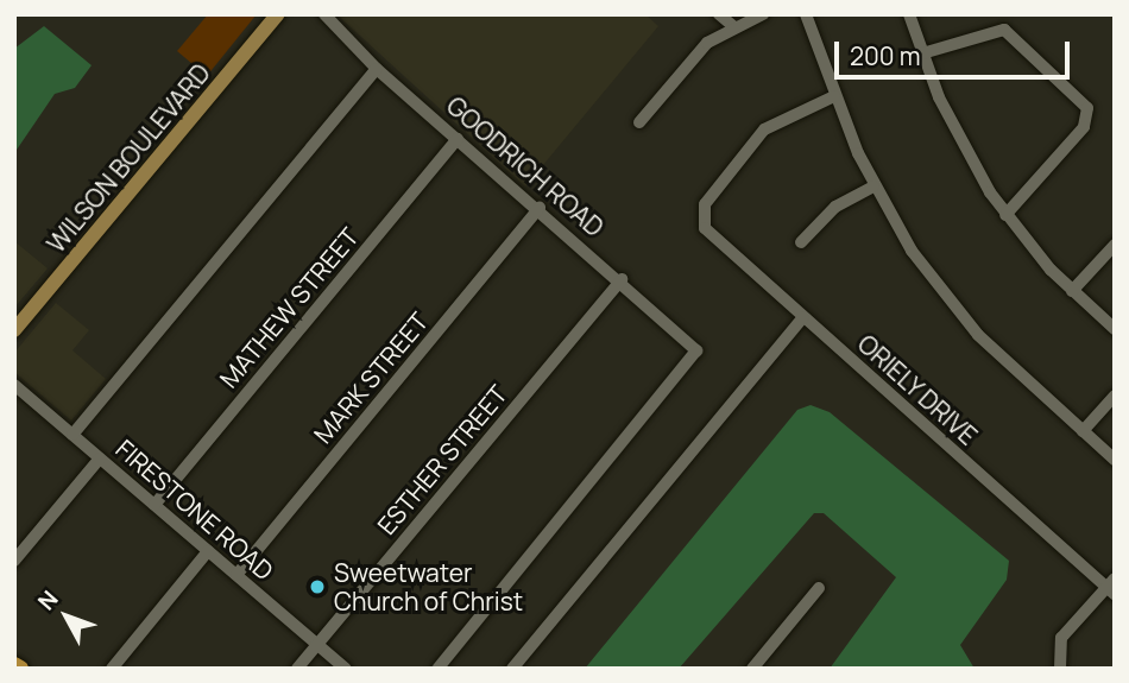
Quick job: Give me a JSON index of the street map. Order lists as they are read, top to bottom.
{
  "streets": {
    "main road": ["WILSON BOULEVARD"],
    "street": [
      "GOODRICH ROAD",
      "MATHEW STREET",
      "MARK STREET",
      "ORIELY DRIVE",
      "ESTHER STREET",
      "FIRESTONE ROAD"
    ]
  },
  "crossings": [
    ["GOODRICH ROAD", "MATHEW STREET"],
    ["GOODRICH ROAD", "MARK STREET"],
    ["GOODRICH ROAD", "ESTHER STREET"],
    ["MATHEW STREET", "FIRESTONE ROAD"],
    ["MARK STREET", "FIRESTONE ROAD"],
    ["ESTHER STREET", "FIRESTONE ROAD"]
  ],
  "places": ["Sweetwater Church of Christ"],
  "scale_bar": "200 m",
  "north": "top left"
}
